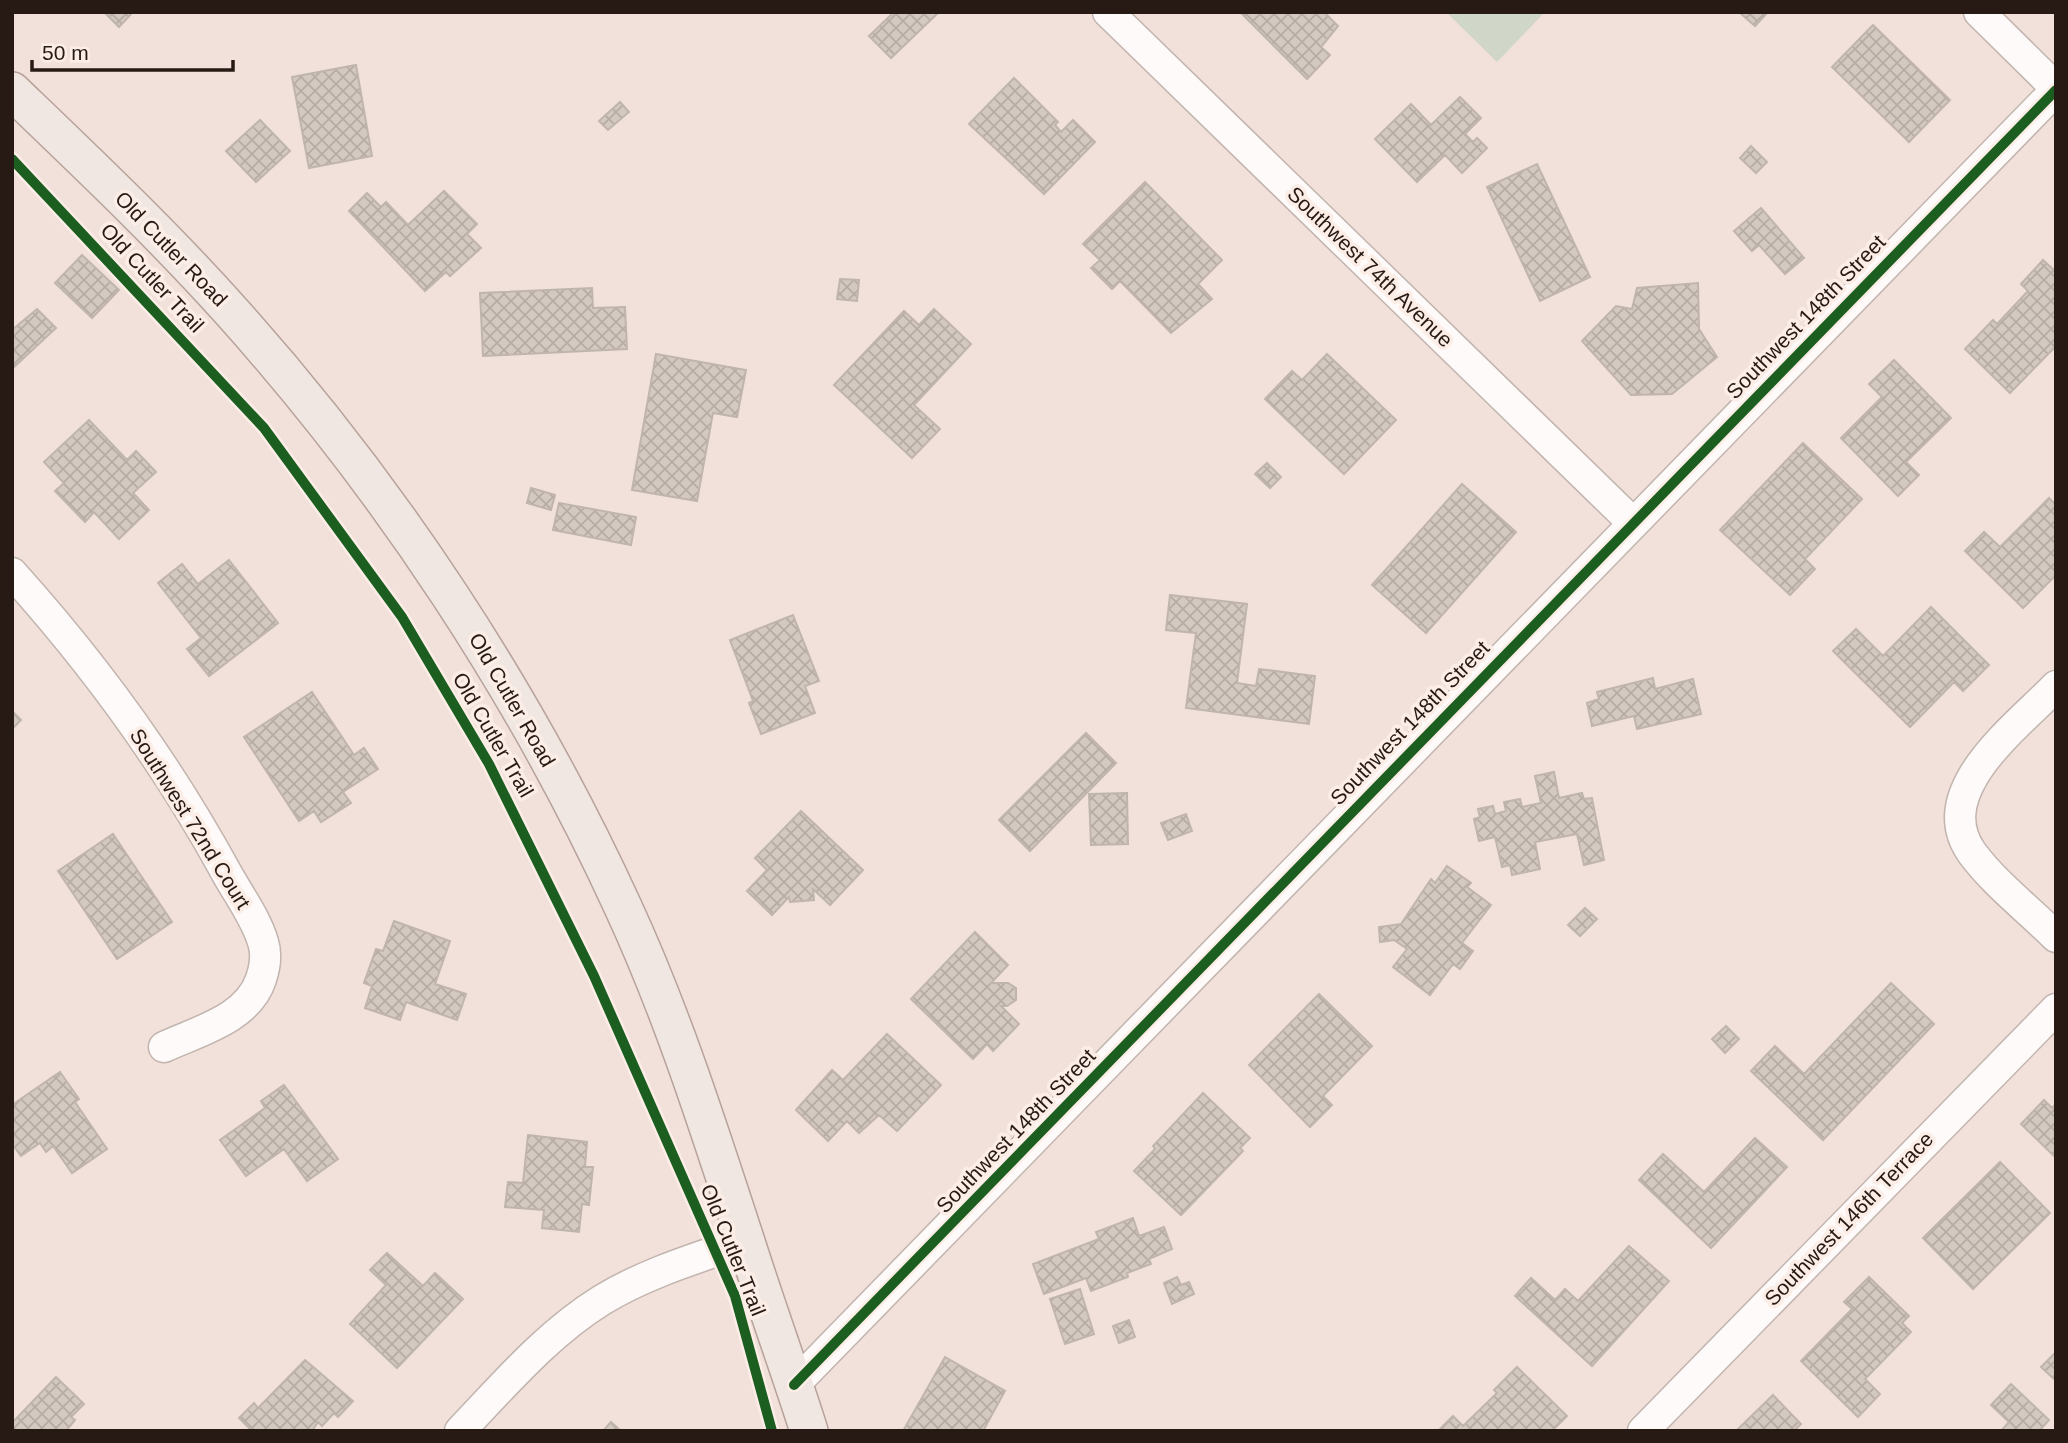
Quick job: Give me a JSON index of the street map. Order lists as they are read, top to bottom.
{
  "streets": {
    "main road": ["Old Cutler Road"],
    "street": [
      "Southwest 74th Avenue",
      "Southwest 148th Street",
      "Southwest 72nd Court",
      "Southwest 146th Terrace"
    ],
    "cycle path": ["Old Cutler Trail"]
  },
  "crossings": [
    ["Old Cutler Road", "Southwest 148th Street"],
    ["Southwest 74th Avenue", "Southwest 148th Street"]
  ],
  "scale_bar": "50 m"
}
